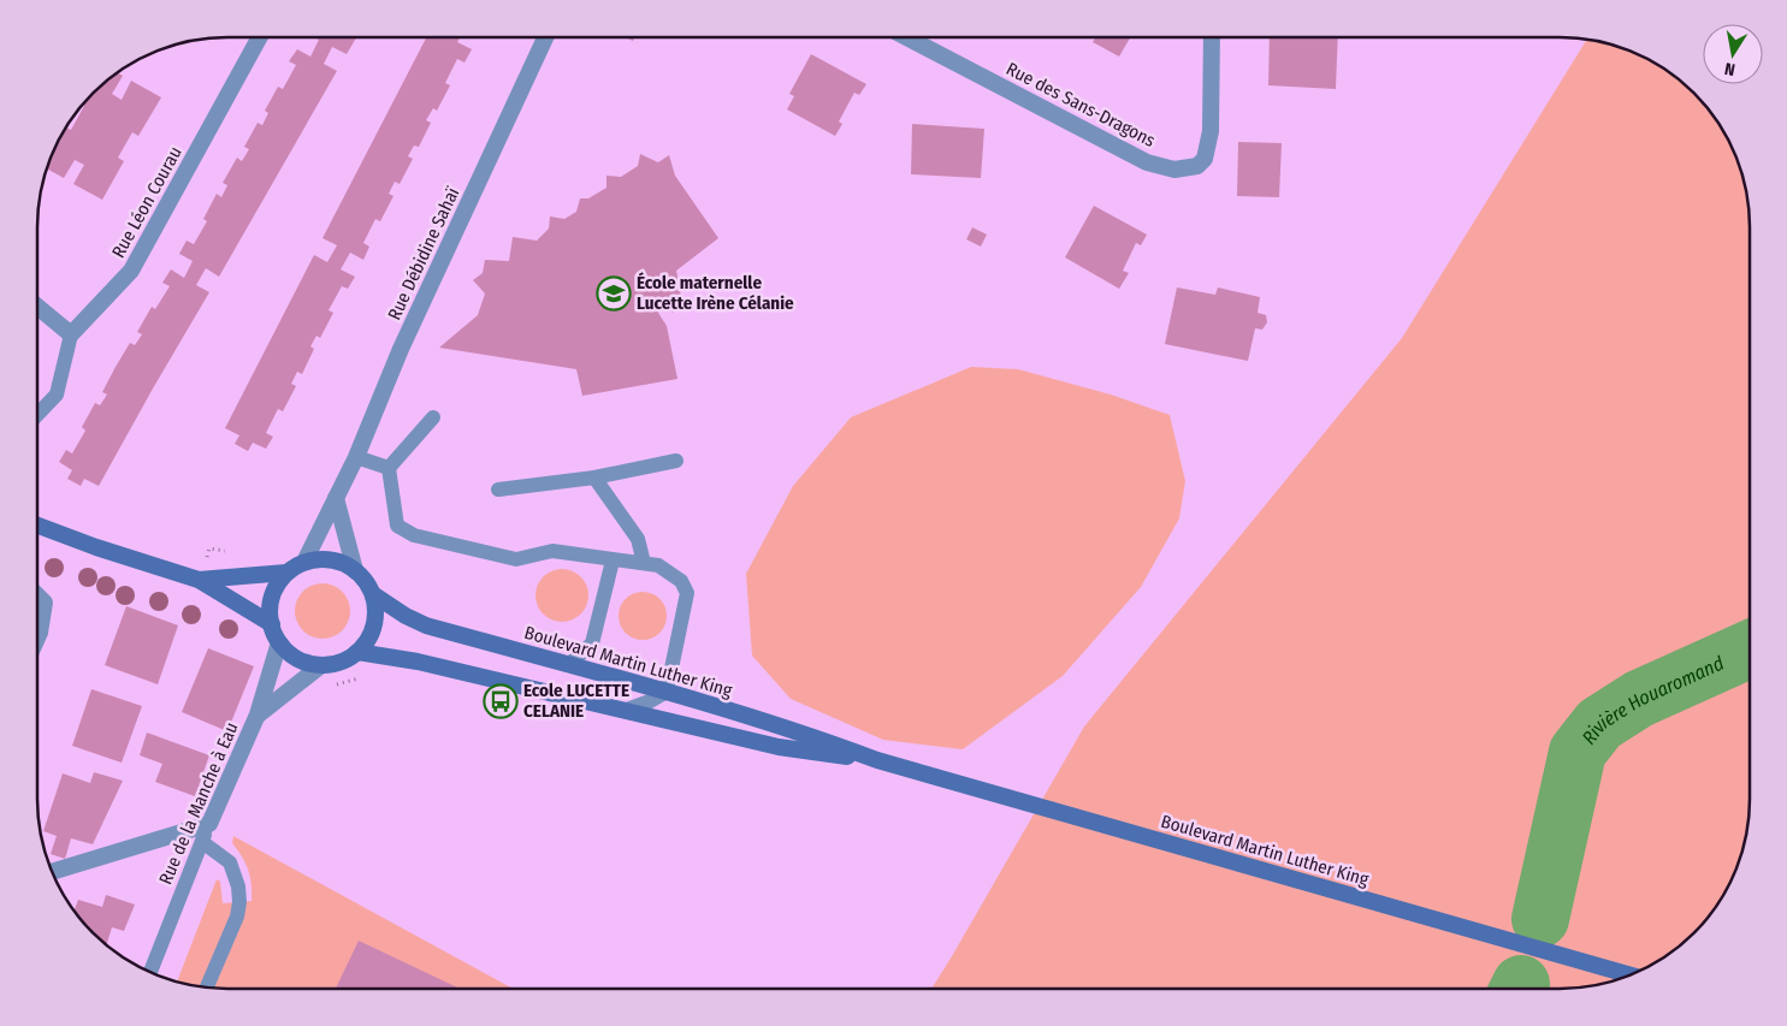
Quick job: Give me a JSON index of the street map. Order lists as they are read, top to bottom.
{
  "streets": {
    "main road": ["Boulevard Martin Luther King"],
    "street": [
      "Rue des Sans-Dragons",
      "Rue Léon Courau",
      "Rue Débidine Sahaï",
      "Rue de la Manche à Eau"
    ]
  },
  "crossings": [
    ["Rue Débidine Sahaï", "Boulevard Martin Luther King"],
    ["Rue Débidine Sahaï", "Rue de la Manche à Eau"],
    ["Boulevard Martin Luther King", "Rue de la Manche à Eau"]
  ],
  "water": ["Rivière Houaromand"],
  "places": {
    "school or university": ["École maternelle Lucette Irène Célanie"],
    "bus stop": ["Ecole LUCETTE CELANIE"]
  },
  "north": "bottom"
}
